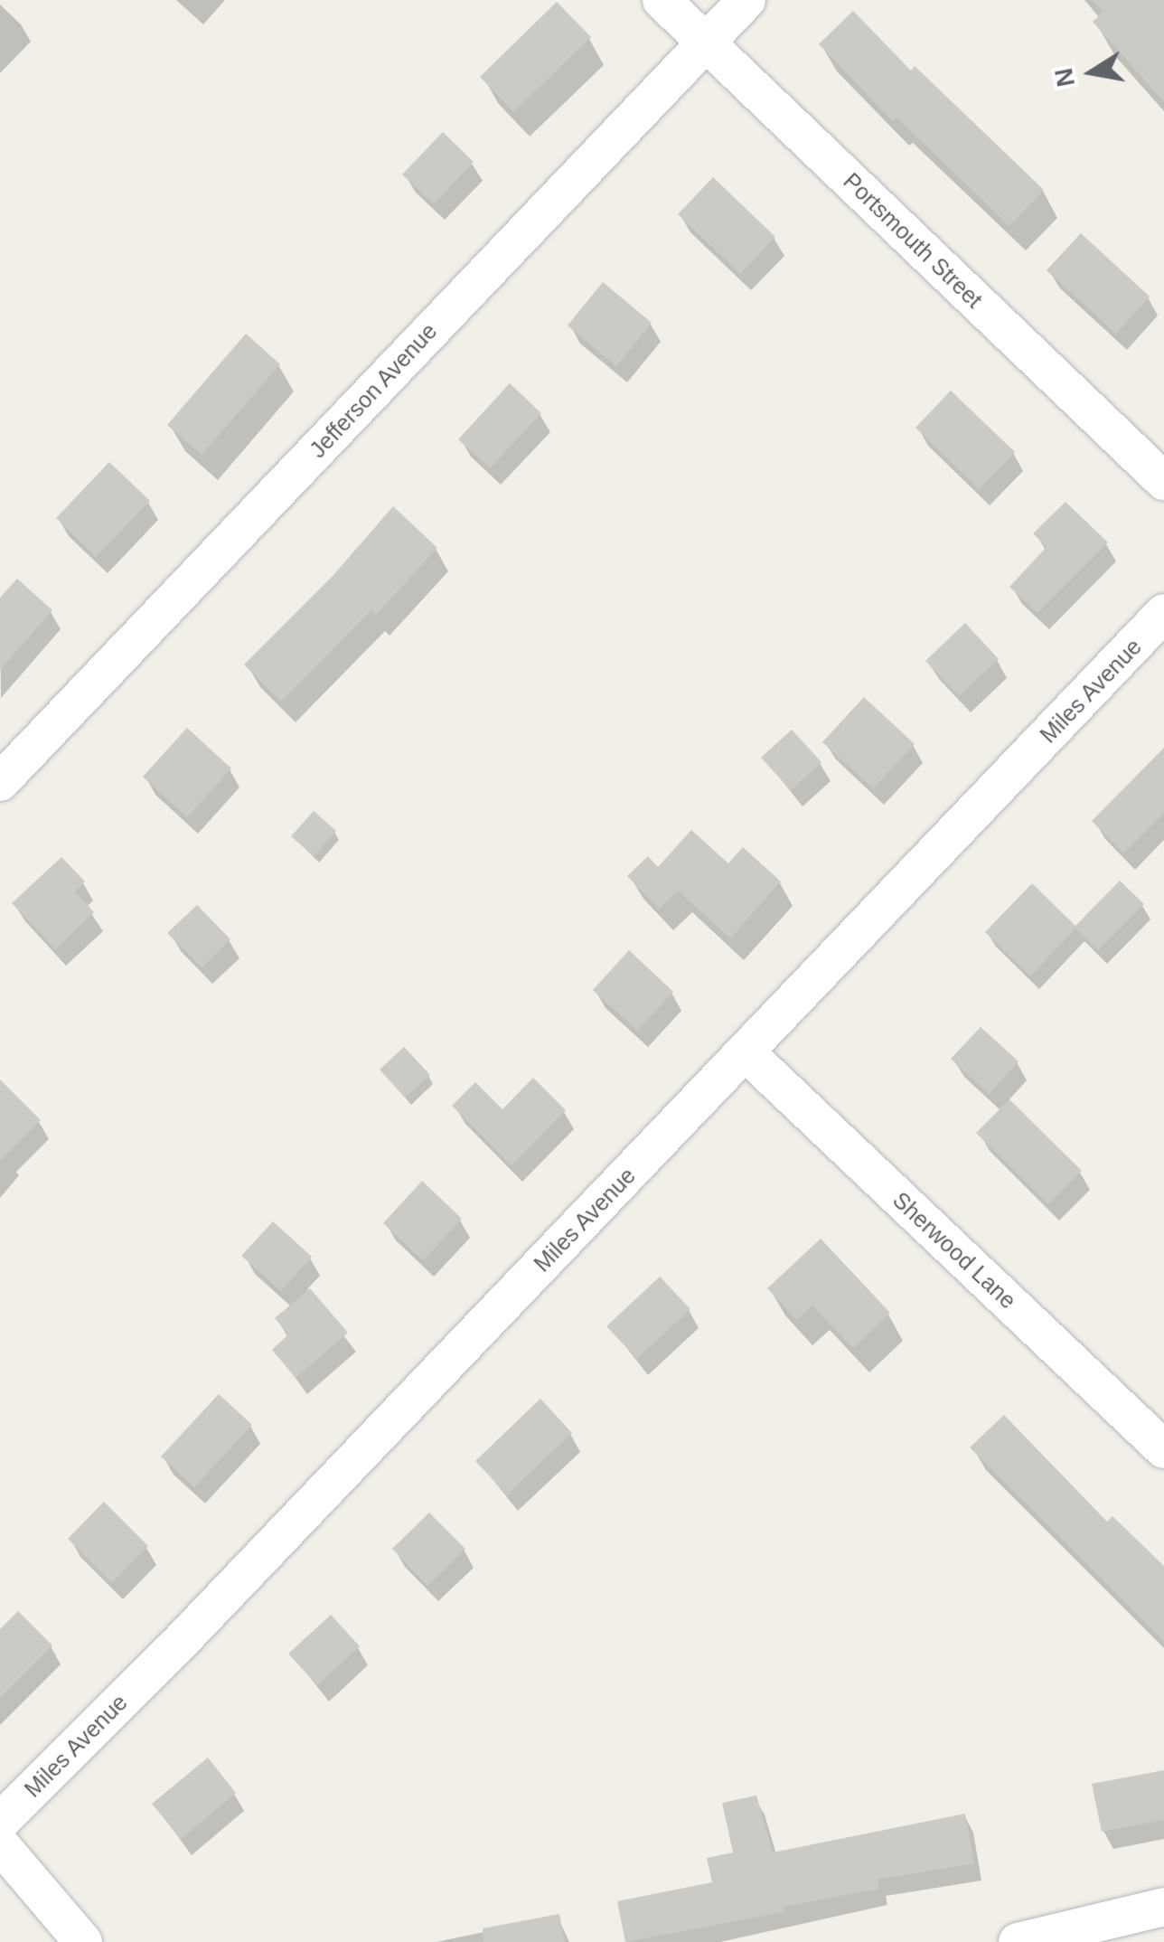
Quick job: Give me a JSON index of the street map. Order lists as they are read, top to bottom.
{
  "streets": {
    "street": [
      "Portsmouth Street",
      "Jefferson Avenue",
      "Miles Avenue",
      "Sherwood Lane"
    ]
  },
  "crossings": [
    ["Portsmouth Street", "Jefferson Avenue"],
    ["Miles Avenue", "Sherwood Lane"]
  ],
  "north": "left"
}
